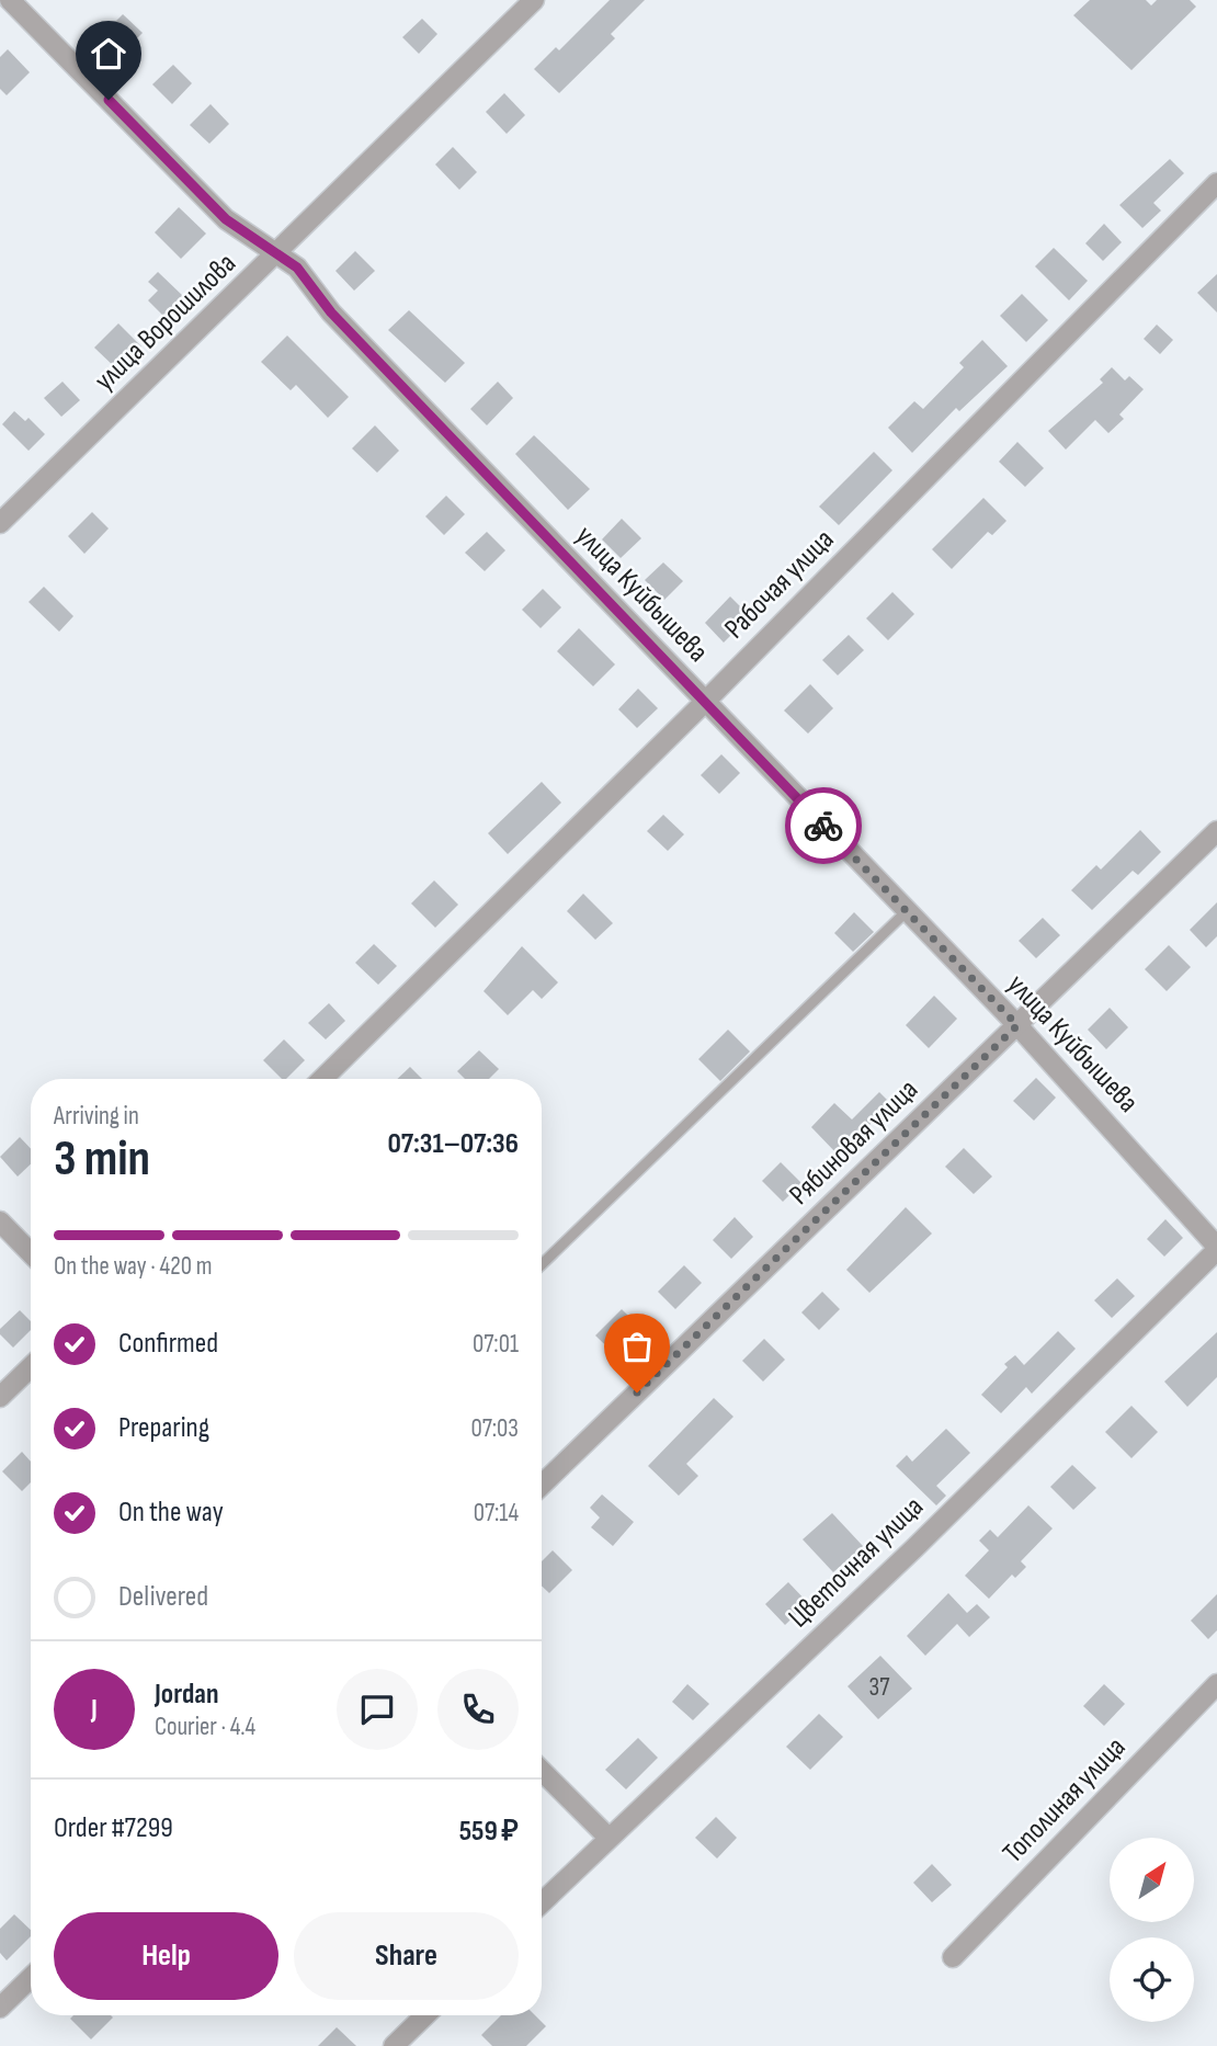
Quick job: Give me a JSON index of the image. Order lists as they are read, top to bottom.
{
  "streets": {
    "street": [
      "улица Ворошилова",
      "Рабочая улица",
      "улица Куйбышева",
      "Рябиновая улица",
      "Цветочная улица",
      "Тополиная улица"
    ]
  },
  "crossings": [
    ["улица Ворошилова", "улица Куйбышева"],
    ["Рабочая улица", "улица Куйбышева"],
    ["улица Куйбышева", "Рябиновая улица"],
    ["улица Куйбышева", "Цветочная улица"]
  ],
  "house_numbers": ["37"],
  "north": "top right",
  "page": {
    "heading": ["3 min", "Arriving in", "07:31–07:36"],
    "panel": [
      "Jordan",
      "Courier · 4.4",
      "Order #7299",
      "559 ₽"
    ],
    "bar": "On the way · 420 m",
    "list": [
      ["Confirmed", "07:01"],
      ["Preparing", "07:03"],
      ["On the way", "07:14"],
      "Delivered"
    ],
    "round": "J",
    "buttons": ["Help", "Share"]
  }
}
